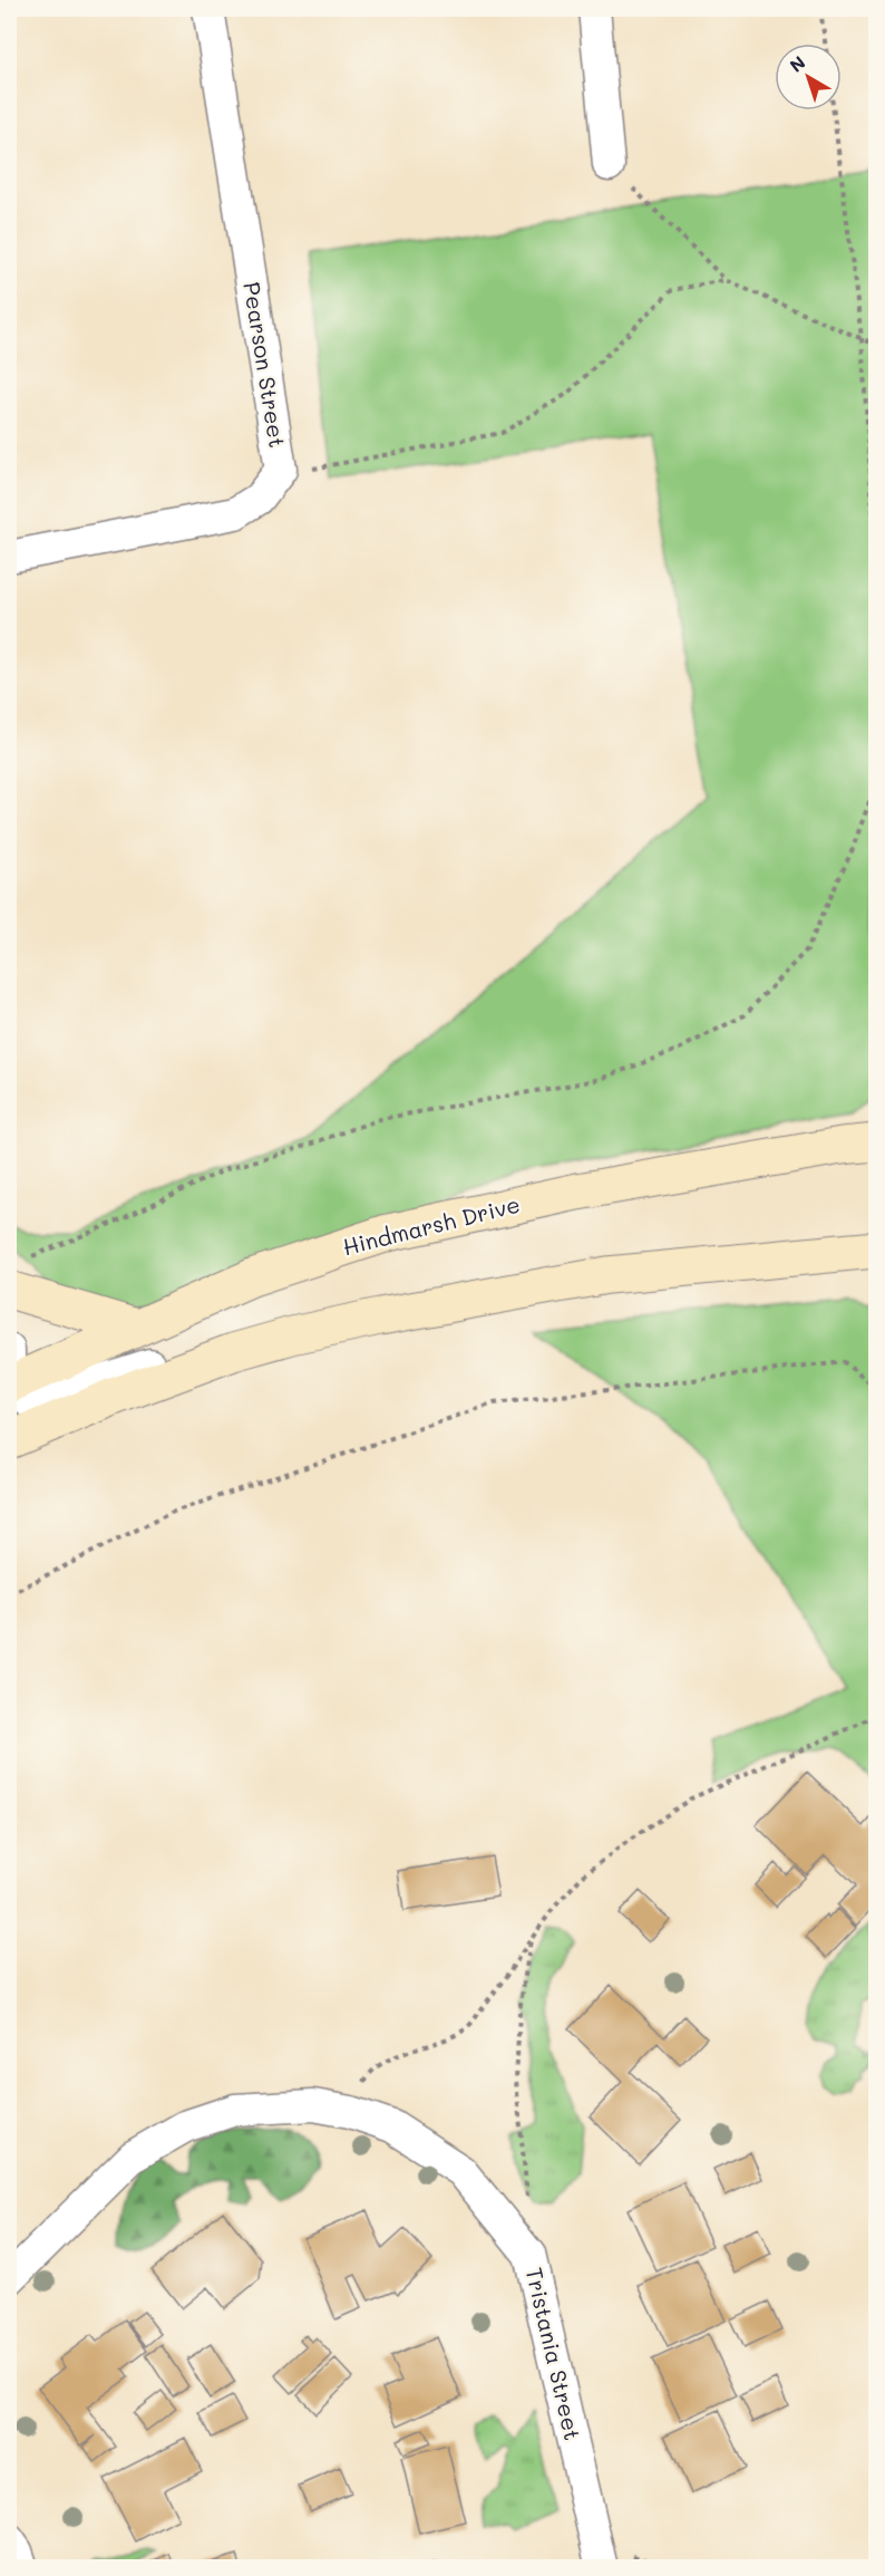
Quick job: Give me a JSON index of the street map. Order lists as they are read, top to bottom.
{
  "streets": {
    "main road": ["Hindmarsh Drive"],
    "street": ["Pearson Street", "Tristania Street"]
  },
  "north": "top left"
}
